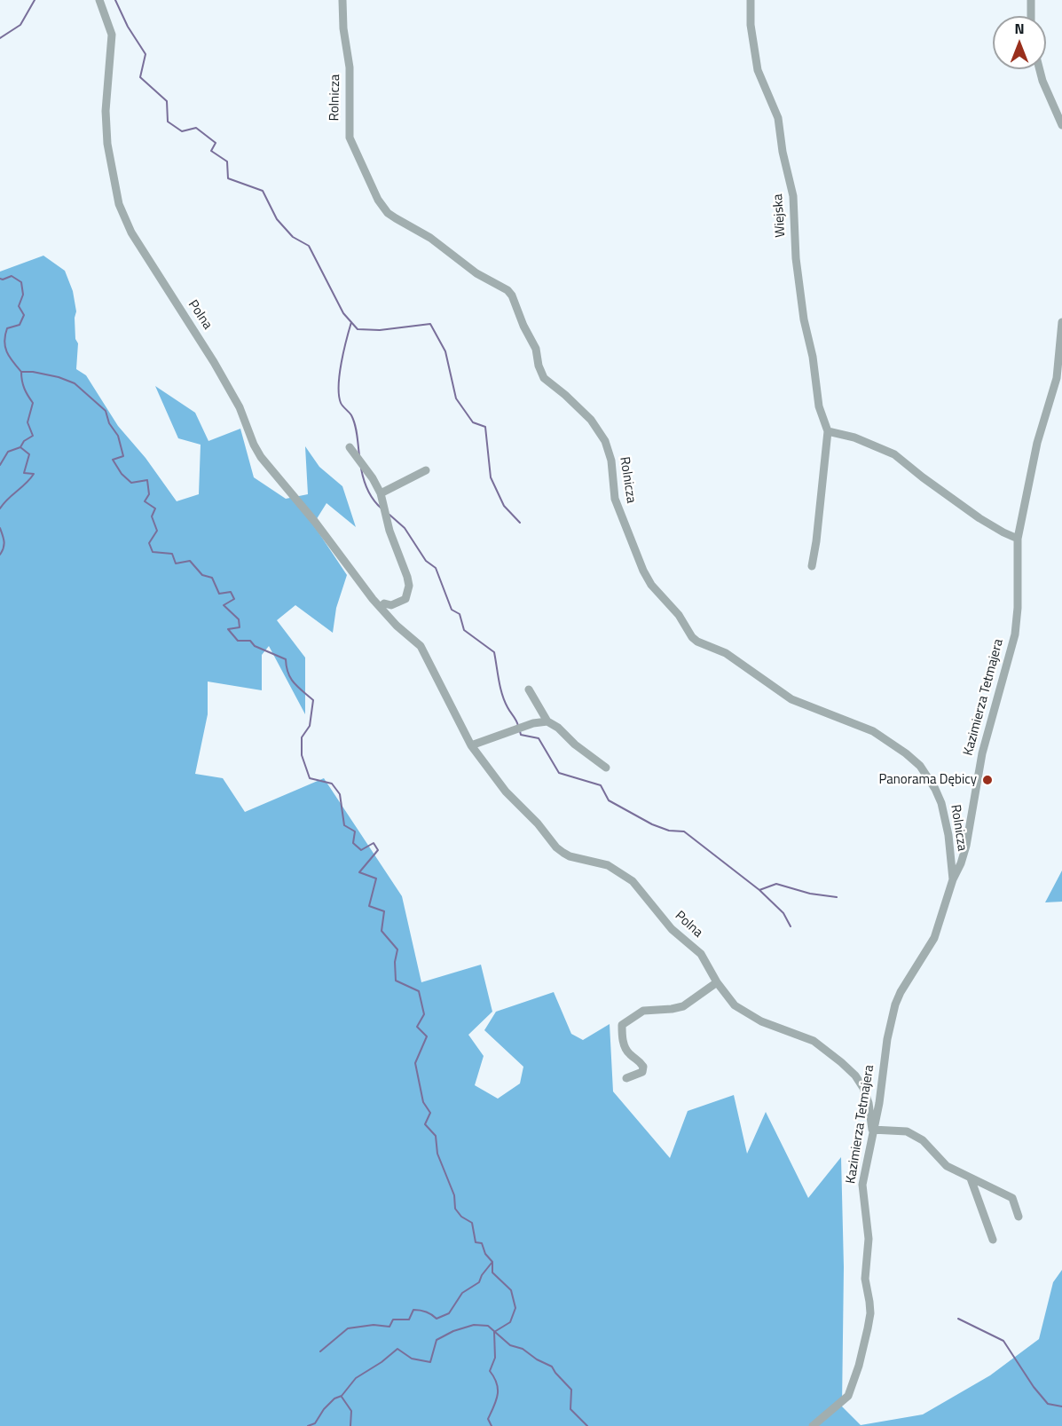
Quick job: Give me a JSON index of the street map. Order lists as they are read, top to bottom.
{
  "streets": {
    "street": [
      "Rolnicza",
      "Wiejska",
      "Polna",
      "Kazimierza Tetmajera"
    ]
  },
  "crossings": [
    ["Rolnicza", "Kazimierza Tetmajera"],
    ["Polna", "Kazimierza Tetmajera"]
  ],
  "places": ["Panorama Dębicy"],
  "north": "top"
}
